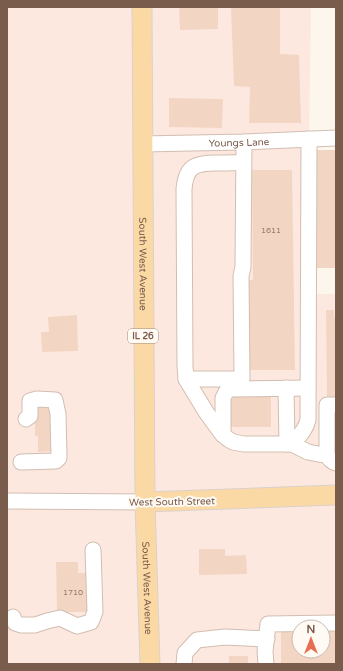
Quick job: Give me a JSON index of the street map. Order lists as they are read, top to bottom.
{
  "streets": {
    "main road": ["South West Avenue", "IL 26", "West South Street"],
    "street": ["Youngs Lane"]
  },
  "crossings": [
    ["Youngs Lane", "South West Avenue"],
    ["South West Avenue", "West South Street"]
  ],
  "house_numbers": ["1611", "1710"],
  "north": "top"
}
